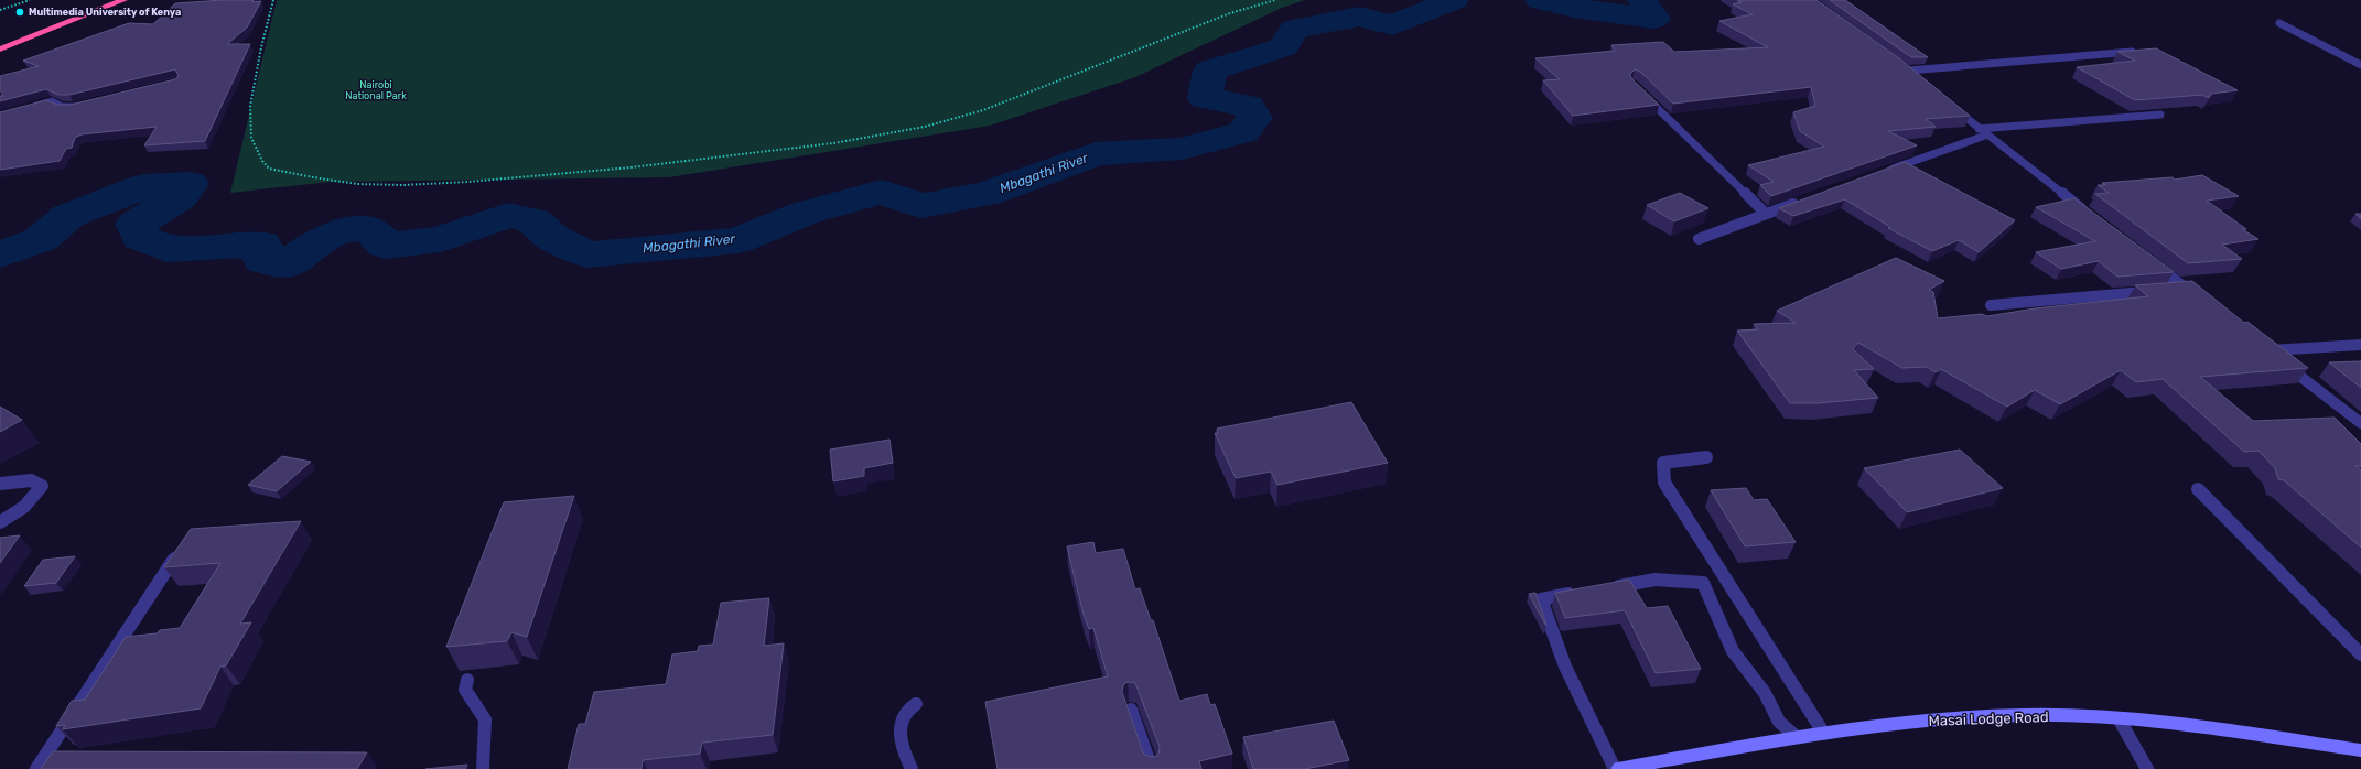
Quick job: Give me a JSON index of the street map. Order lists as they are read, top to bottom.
{
  "streets": {
    "street": ["Masai Lodge Road"]
  },
  "water": ["Mbagathi River"],
  "parks": ["Nairobi National Park"],
  "places": ["Multimedia University of Kenya"]
}
